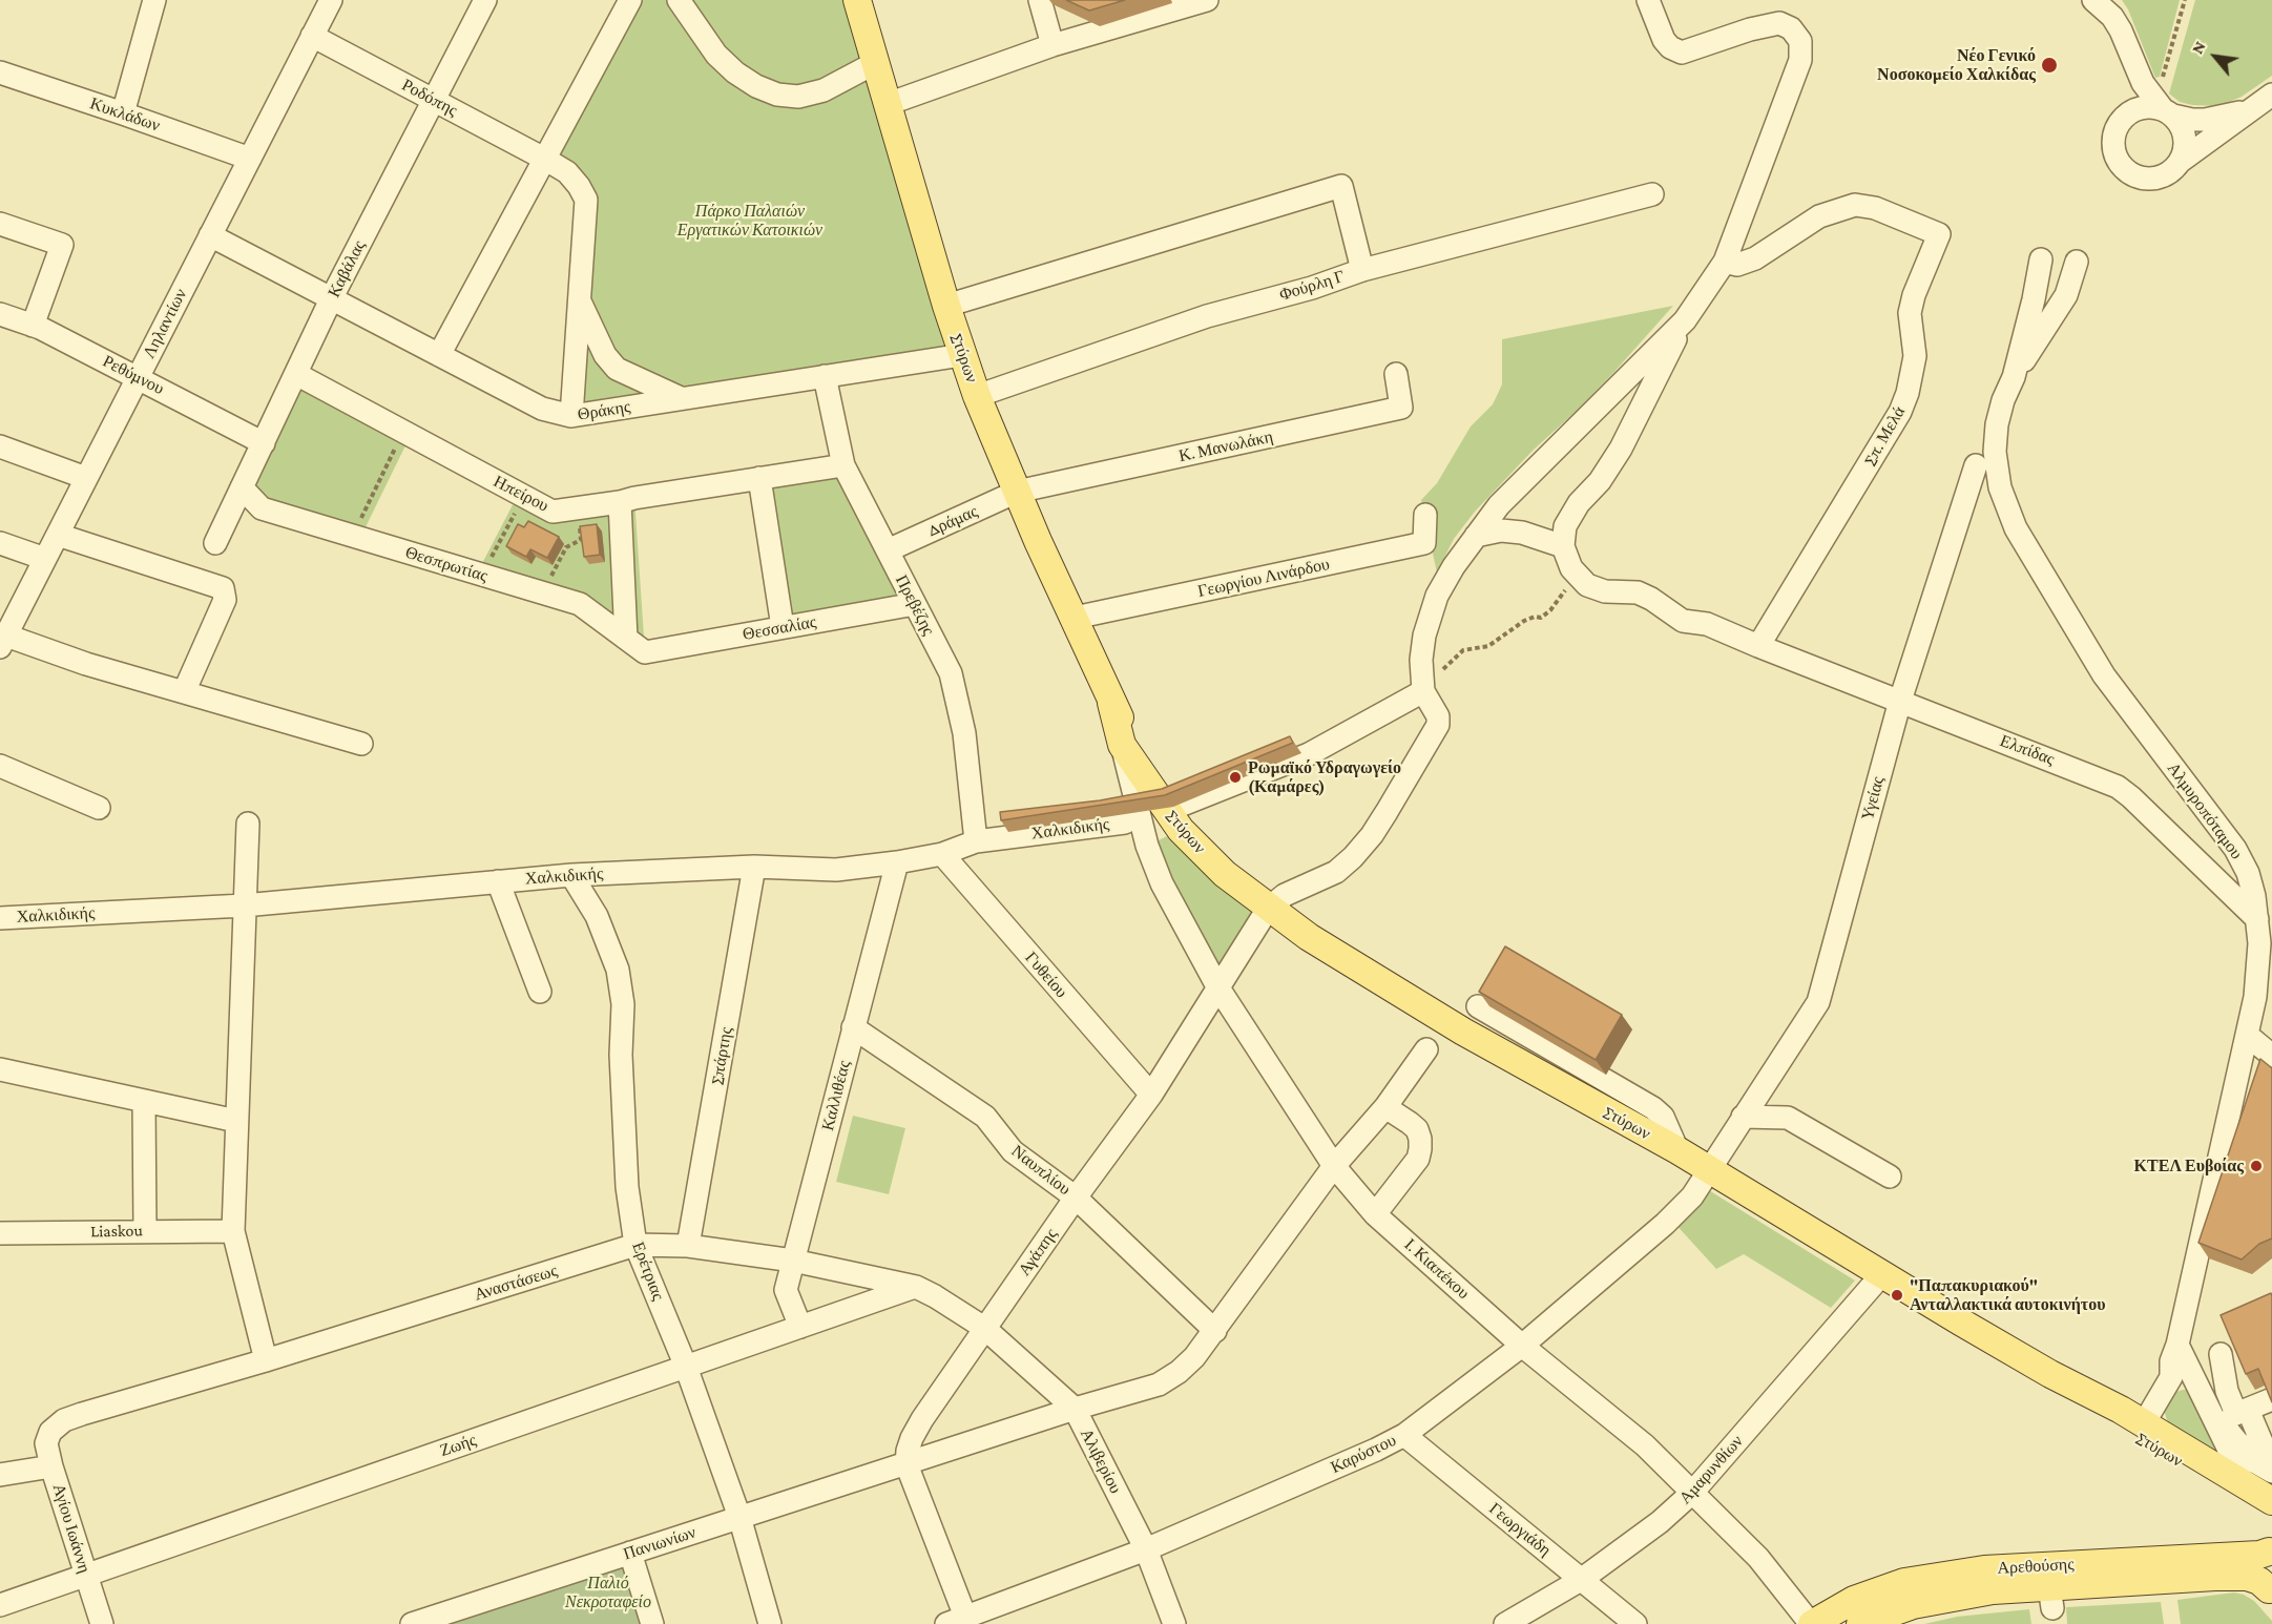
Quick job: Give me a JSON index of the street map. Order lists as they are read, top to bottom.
{
  "streets": {
    "main road": ["Στύρων", "Αρεθούσης"],
    "street": [
      "Ροδόπης",
      "Κυκλάδων",
      "Καβάλας",
      "Φούρλη Γ",
      "Ληλαντίων",
      "Ρεθύμνου",
      "Θράκης",
      "Σπ. Μελά",
      "Κ. Μανωλάκη",
      "Ηπείρου",
      "Δράμας",
      "Θεσπρωτίας",
      "Γεωργίου Λινάρδου",
      "Πρεβέζης",
      "Θεσσαλίας",
      "Ελπίδας",
      "Υγείας",
      "Αλμυροπόταμου",
      "Χαλκιδικής",
      "Γυθείου",
      "Σπάρτης",
      "Καλλιθέας",
      "Ναυπλίου",
      "Liaskou",
      "Αγάπης",
      "Ι. Κιαπέκου",
      "Ερέτριας",
      "Αναστάσεως",
      "Ζωής",
      "Καρύστου",
      "Αλιβερίου",
      "Αμαρυνθίων",
      "Αγίου Ιωάννη",
      "Γεωργιάδη",
      "Πανιωνίων"
    ]
  },
  "crossings": [
    ["Ροδόπης", "Καβάλας"],
    ["Ροδόπης", "Ληλαντίων"],
    ["Ροδόπης", "Θράκης"],
    ["Κυκλάδων", "Ληλαντίων"],
    ["Καβάλας", "Ρεθύμνου"],
    ["Καβάλας", "Θράκης"],
    ["Καβάλας", "Ηπείρου"],
    ["Καβάλας", "Θεσπρωτίας"],
    ["Φούρλη Γ", "Στύρων"],
    ["Ληλαντίων", "Ρεθύμνου"],
    ["Ληλαντίων", "Θράκης"],
    ["Στύρων", "Θράκης"],
    ["Στύρων", "Κ. Μανωλάκη"],
    ["Στύρων", "Δράμας"],
    ["Στύρων", "Γεωργίου Λινάρδου"],
    ["Στύρων", "Υγείας"],
    ["Στύρων", "Αλμυροπόταμου"],
    ["Στύρων", "Αγάπης"],
    ["Στύρων", "Ι. Κιαπέκου"],
    ["Στύρων", "Καρύστου"],
    ["Στύρων", "Αμαρυνθίων"],
    ["Θράκης", "Πρεβέζης"],
    ["Σπ. Μελά", "Ελπίδας"],
    ["Κ. Μανωλάκη", "Δράμας"],
    ["Ηπείρου", "Πρεβέζης"],
    ["Δράμας", "Πρεβέζης"],
    ["Θεσπρωτίας", "Θεσσαλίας"],
    ["Πρεβέζης", "Θεσσαλίας"],
    ["Πρεβέζης", "Χαλκιδικής"],
    ["Ελπίδας", "Υγείας"],
    ["Ελπίδας", "Αλμυροπόταμου"],
    ["Υγείας", "Καρύστου"],
    ["Χαλκιδικής", "Γυθείου"],
    ["Χαλκιδικής", "Σπάρτης"],
    ["Χαλκιδικής", "Καλλιθέας"],
    ["Χαλκιδικής", "Ι. Κιαπέκου"],
    ["Χαλκιδικής", "Ερέτριας"],
    ["Γυθείου", "Αγάπης"],
    ["Σπάρτης", "Αναστάσεως"],
    ["Καλλιθέας", "Ναυπλίου"],
    ["Καλλιθέας", "Αναστάσεως"],
    ["Καλλιθέας", "Ζωής"],
    ["Ναυπλίου", "Αγάπης"],
    ["Ναυπλίου", "Πανιωνίων"],
    ["Αγάπης", "Ι. Κιαπέκου"],
    ["Αγάπης", "Αναστάσεως"],
    ["Αγάπης", "Αλιβερίου"],
    ["Αγάπης", "Πανιωνίων"],
    ["Ι. Κιαπέκου", "Καρύστου"],
    ["Ι. Κιαπέκου", "Αμαρυνθίων"],
    ["Ι. Κιαπέκου", "Πανιωνίων"],
    ["Ι. Κιαπέκου", "Αρεθούσης"],
    ["Ερέτριας", "Αναστάσεως"],
    ["Ερέτριας", "Ζωής"],
    ["Ερέτριας", "Πανιωνίων"],
    ["Αναστάσεως", "Ζωής"],
    ["Αναστάσεως", "Αλιβερίου"],
    ["Αναστάσεως", "Αγίου Ιωάννη"],
    ["Ζωής", "Αγίου Ιωάννη"],
    ["Καρύστου", "Αλιβερίου"],
    ["Καρύστου", "Γεωργιάδη"],
    ["Αλιβερίου", "Πανιωνίων"],
    ["Αμαρυνθίων", "Γεωργιάδη"]
  ],
  "parks": ["Πάρκο Παλαιών Εργατικών Κατοικιών", "Παλιό Νεκροταφείο"],
  "places": [
    "Νέο Γενικό Νοσοκομείο Χαλκίδας",
    "Ρωμαϊκό Υδραγωγείο (Καμάρες)",
    "ΚΤΕΛ Ευβοίας",
    "\"Παπακυριακού\" Ανταλλακτικά αυτοκινήτου"
  ],
  "north": "top left"
}
